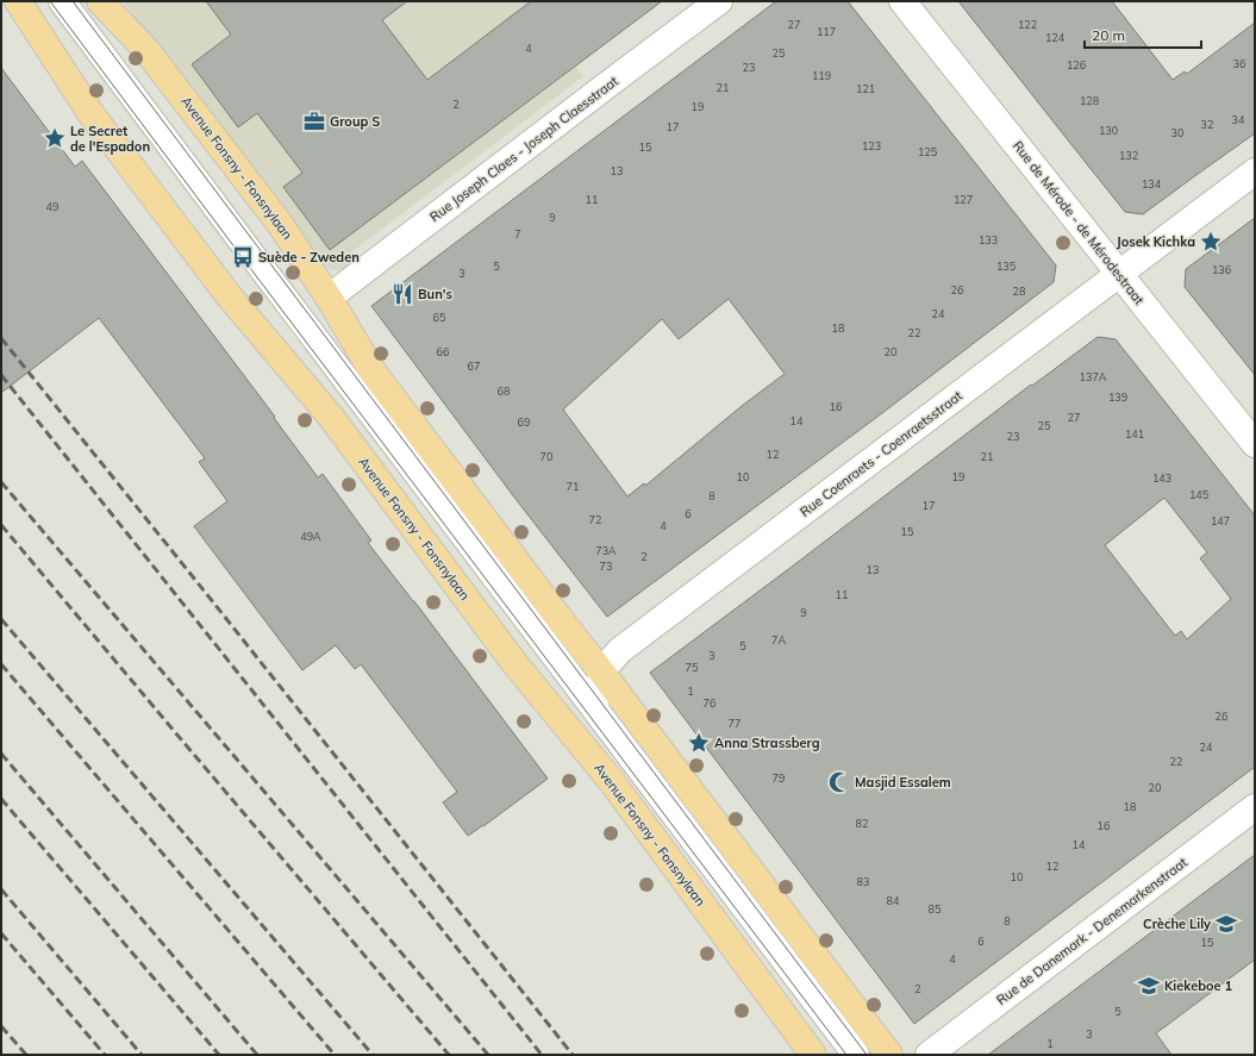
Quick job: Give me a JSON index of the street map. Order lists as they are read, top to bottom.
{
  "streets": {
    "main road": ["Avenue Fonsny - Fonsnylaan"],
    "street": [
      "Rue Joseph Claes - Joseph Claesstraat",
      "Rue de Mérode - de Mérodestraat",
      "Rue Coenraets - Coenraetsstraat",
      "Rue de Danemark - Denemarkenstraat"
    ]
  },
  "crossings": [
    ["Rue Joseph Claes - Joseph Claesstraat", "Avenue Fonsny - Fonsnylaan"],
    ["Avenue Fonsny - Fonsnylaan", "Rue Coenraets - Coenraetsstraat"],
    ["Rue de Mérode - de Mérodestraat", "Rue Coenraets - Coenraetsstraat"]
  ],
  "places": {
    "office": ["Group S"],
    "place": ["Le Secret de l'Espadon", "Josek Kichka", "Anna Strassberg"],
    "bus stop": ["Suède - Zweden"],
    "restaurant": ["Bun's"],
    "mosque": ["Masjid Essalem"],
    "school or university": ["Crèche Lily", "Kiekeboe 1"]
  },
  "house_numbers": [
    "27",
    "122",
    "117",
    "124",
    "4",
    "25",
    "36",
    "126",
    "23",
    "119",
    "21",
    "121",
    "128",
    "2",
    "19",
    "34",
    "32",
    "17",
    "130",
    "30",
    "123",
    "15",
    "125",
    "132",
    "13",
    "134",
    "11",
    "127",
    "49",
    "9",
    "7",
    "133",
    "5",
    "135",
    "136",
    "3",
    "26",
    "28",
    "24",
    "65",
    "18",
    "22",
    "66",
    "20",
    "67",
    "137A",
    "68",
    "139",
    "16",
    "27",
    "14",
    "69",
    "25",
    "141",
    "23",
    "12",
    "70",
    "21",
    "10",
    "19",
    "143",
    "71",
    "145",
    "8",
    "17",
    "6",
    "72",
    "147",
    "4",
    "15",
    "49A",
    "73A",
    "2",
    "73",
    "13",
    "11",
    "9",
    "7A",
    "5",
    "3",
    "75",
    "1",
    "76",
    "26",
    "77",
    "24",
    "22",
    "79",
    "20",
    "18",
    "82",
    "16",
    "14",
    "12",
    "10",
    "83",
    "84",
    "85",
    "8",
    "6",
    "15",
    "4",
    "2",
    "5",
    "3",
    "1"
  ],
  "scale_bar": "20 m"
}
